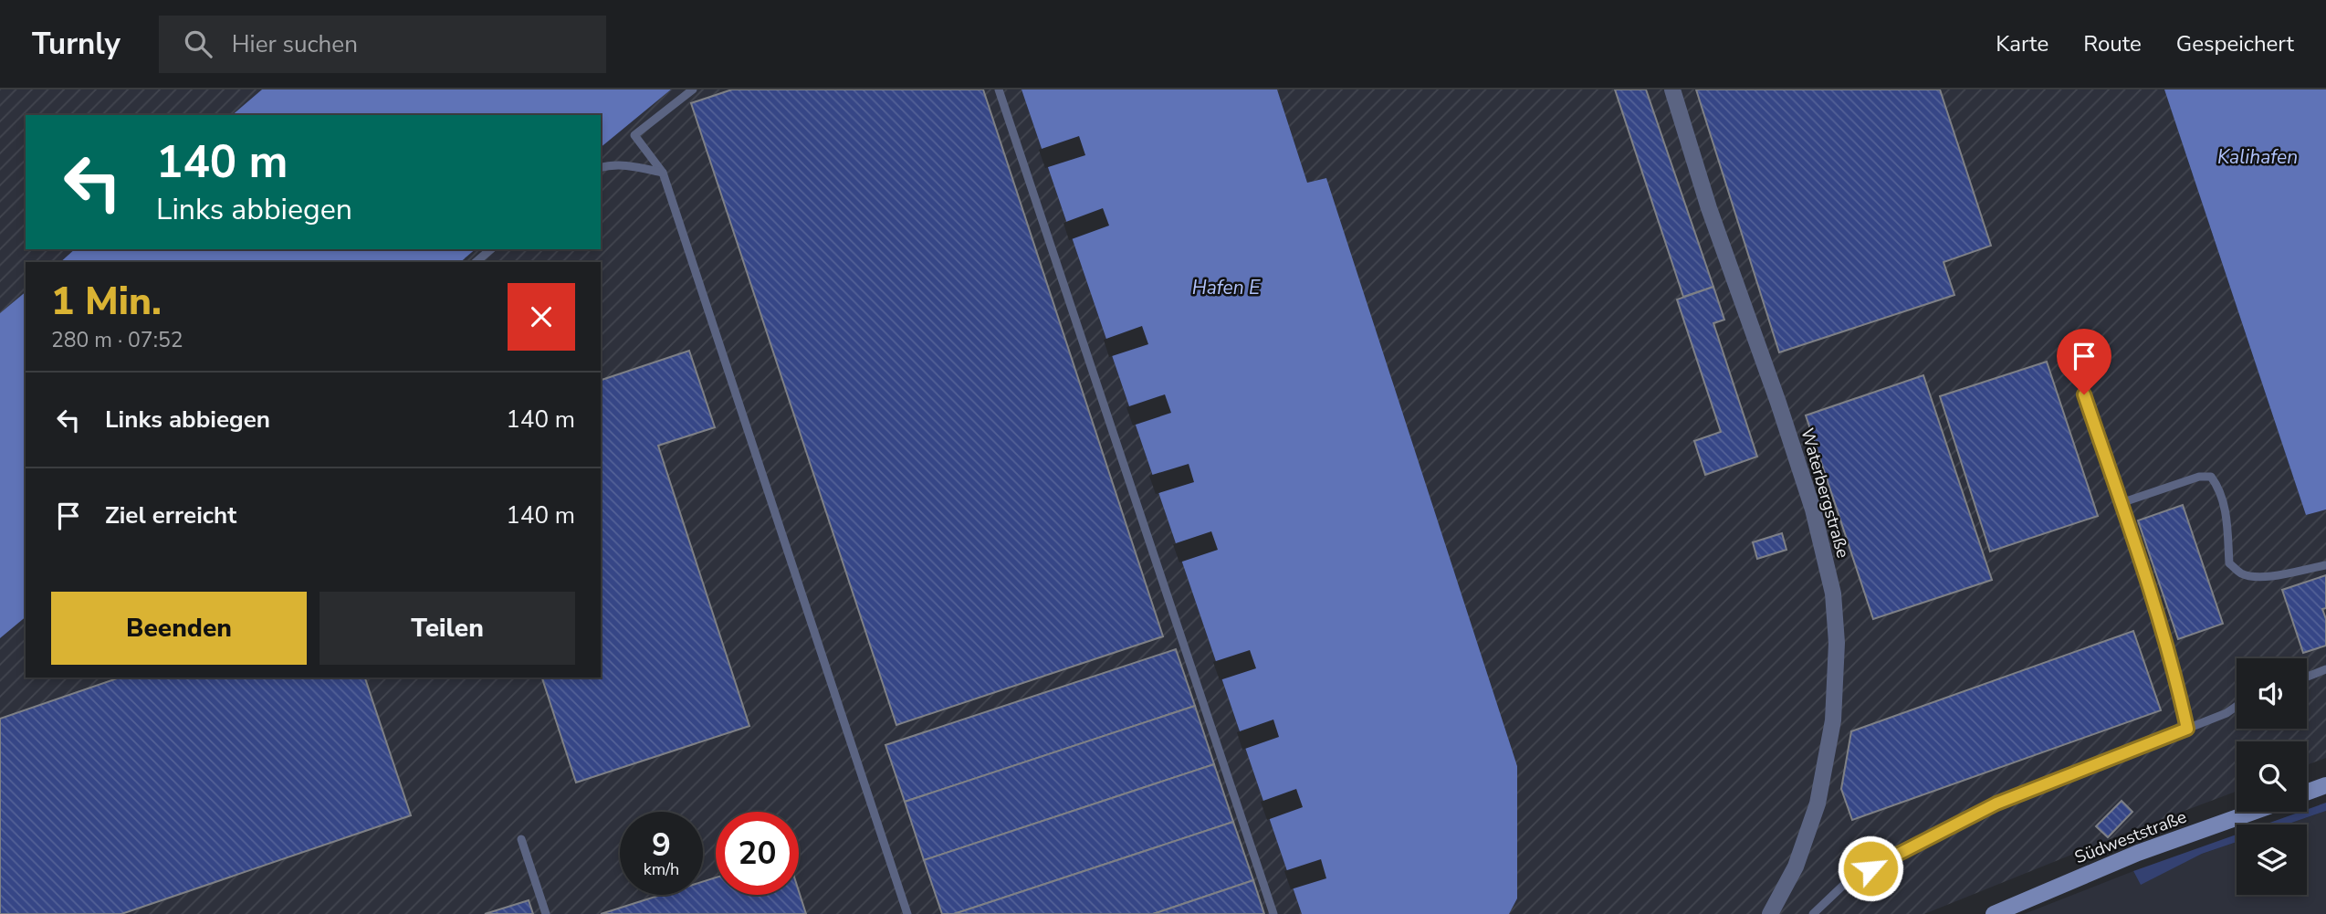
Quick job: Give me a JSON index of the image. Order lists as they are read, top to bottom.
{
  "streets": {
    "street": ["Waterbergstraße", "Südweststraße"]
  },
  "water": ["Kalihafen", "Hafen E"],
  "page": {
    "header": "Turnly",
    "search": "Hier suchen",
    "nav": ["Karte", "Route", "Gespeichert"],
    "turn": ["140 m", "Links abbiegen"],
    "heading": ["1 Min.", "280 m · 07:52"],
    "list": [
      {
        "name": "Links abbiegen",
        "value": "140 m"
      },
      {
        "name": "Ziel erreicht",
        "value": "140 m"
      }
    ],
    "buttons": ["Beenden", "Teilen"],
    "speed": "9 km/h",
    "limit": "20"
  }
}
